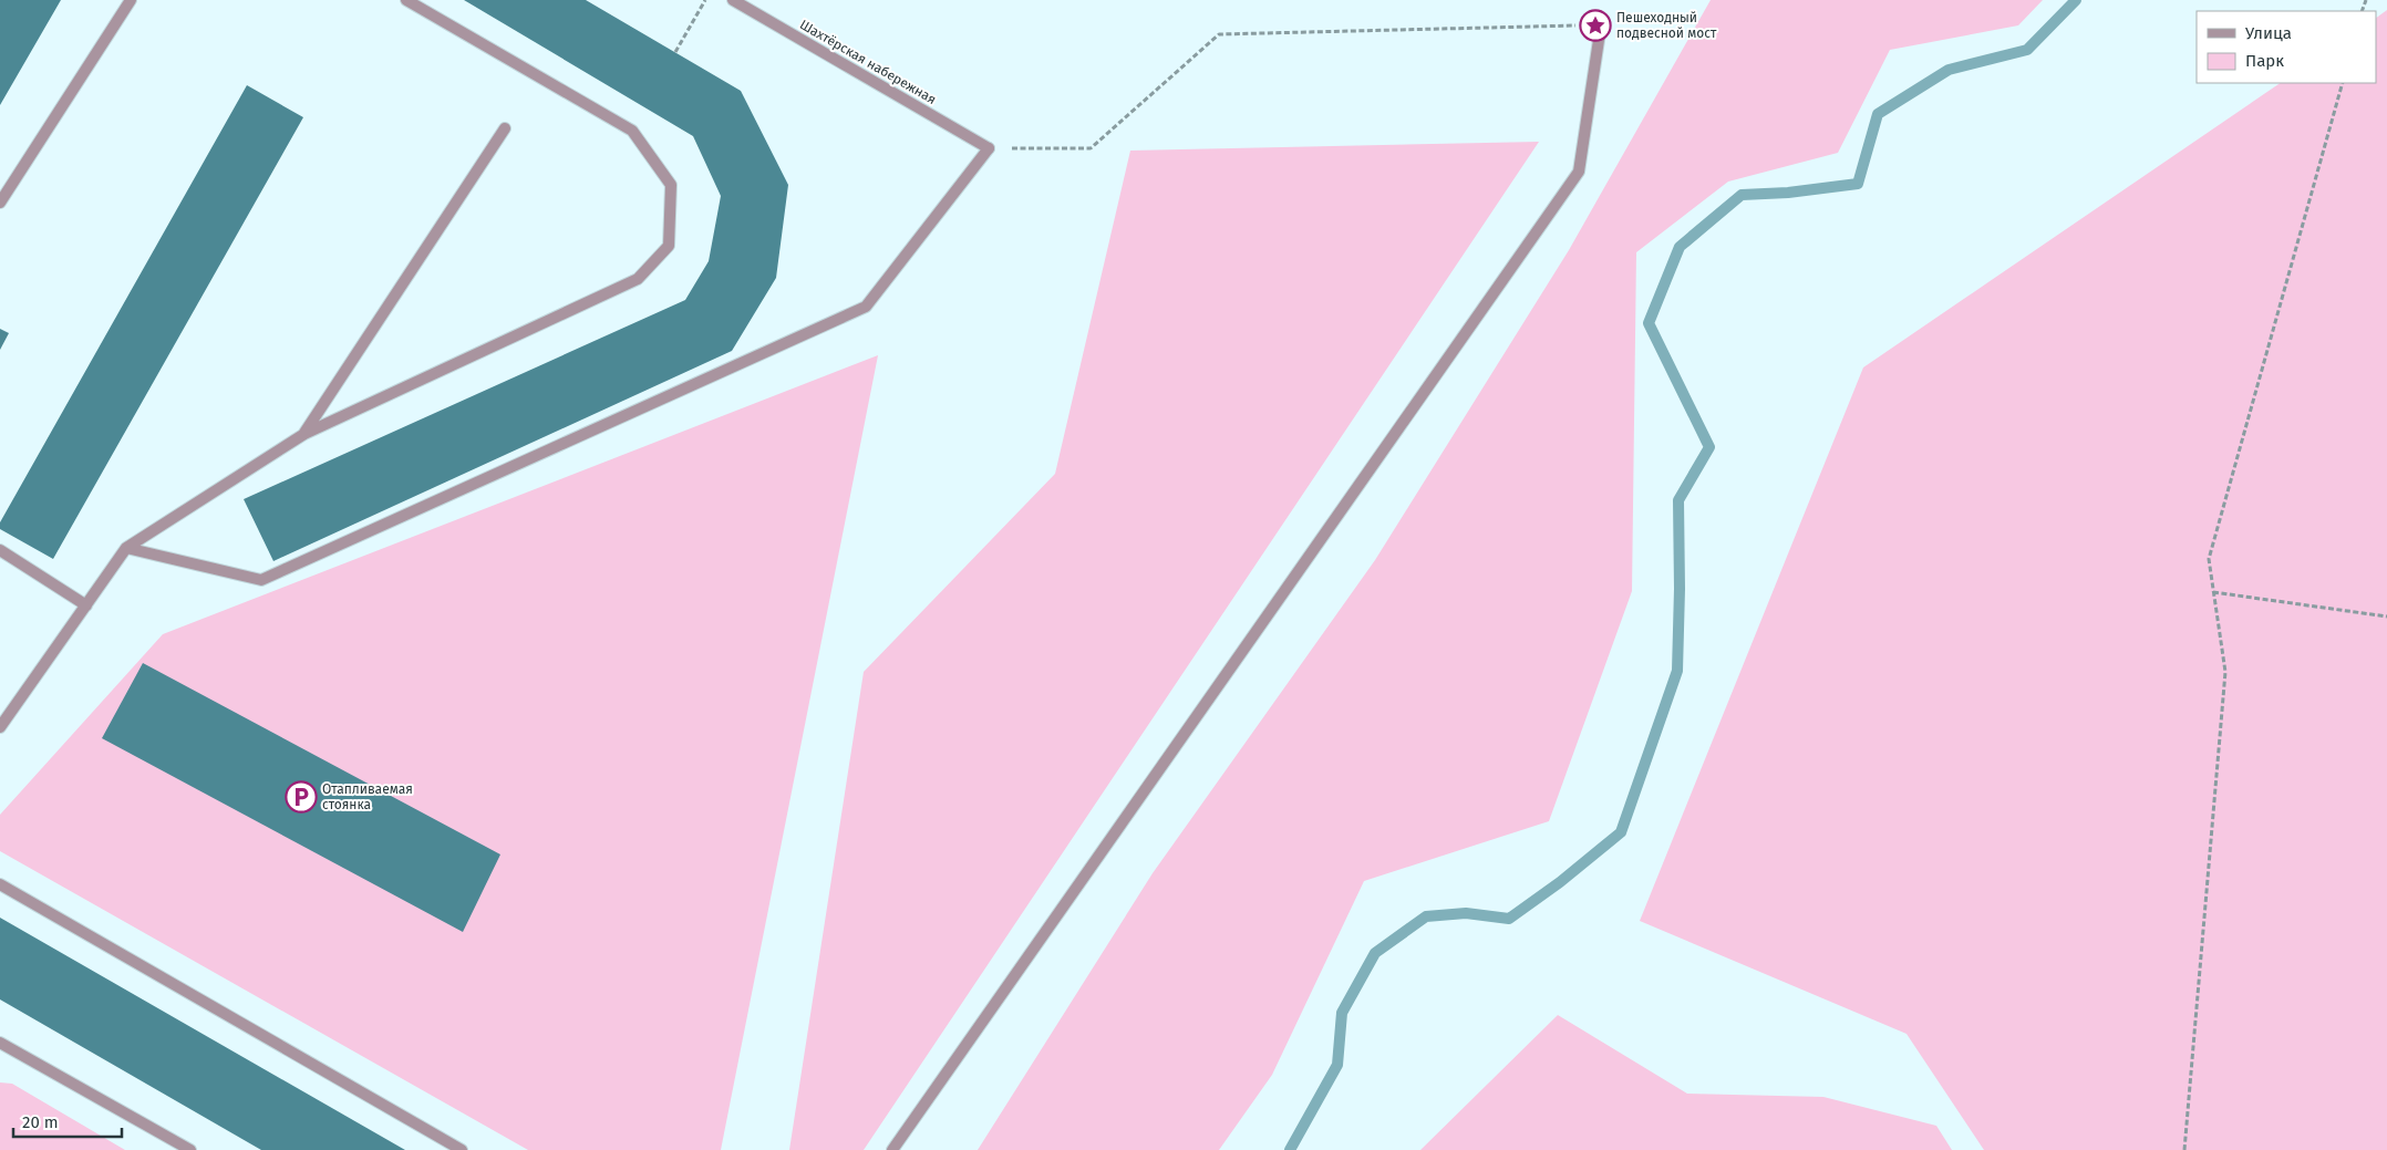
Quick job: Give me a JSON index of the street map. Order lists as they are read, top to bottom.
{
  "streets": {
    "street": ["Шахтёрская набережная"]
  },
  "places": {
    "place": ["Пешеходный подвесной мост"],
    "parking": ["Отапливаемая стоянка"]
  },
  "legend": ["Улица", "Парк"],
  "scale_bar": "20 m"
}
